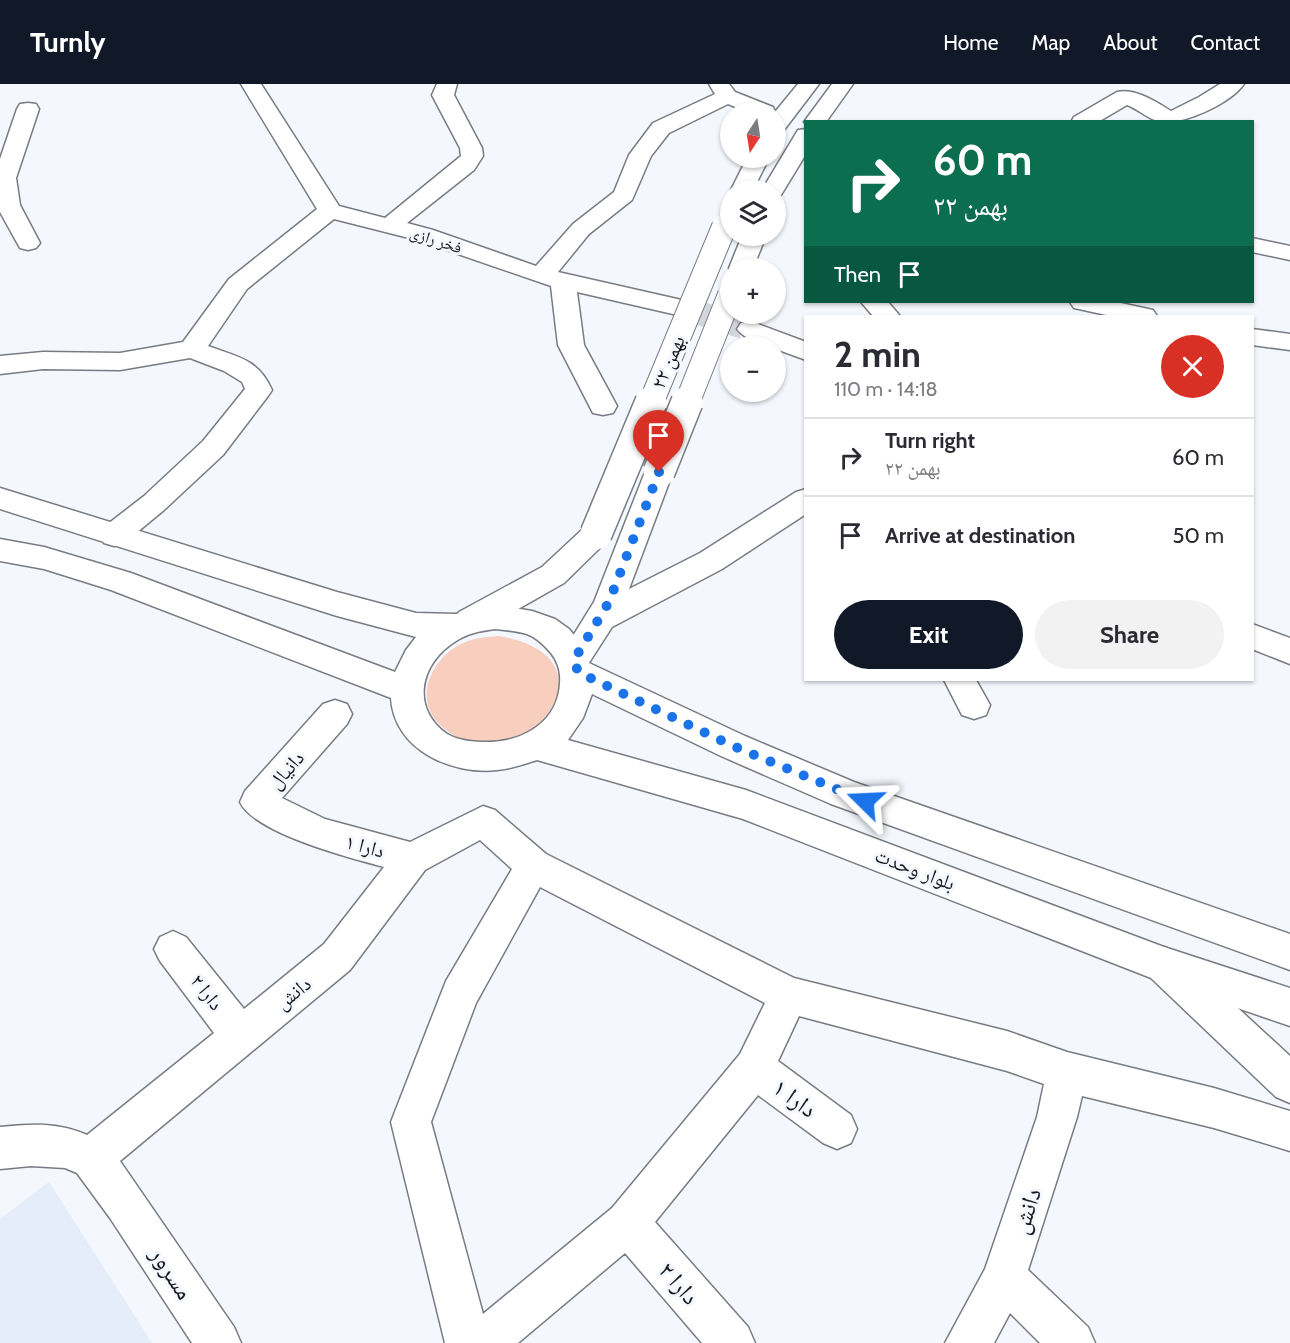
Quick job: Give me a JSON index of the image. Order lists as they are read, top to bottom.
{
  "streets": {
    "street": [
      "فخر رازی",
      "۲۲ بهمن",
      "دانیال",
      "دارا ۱",
      "بلوار وحدت",
      "دارا ۲",
      "دانش",
      "مسرور"
    ]
  },
  "crossings": [
    ["۲۲ بهمن", "بلوار وحدت"],
    ["دانیال", "دارا ۱"],
    ["دارا ۱", "دانش"],
    ["دارا ۲", "دانش"],
    ["دانش", "مسرور"]
  ],
  "north": "bottom",
  "page": {
    "header": "Turnly",
    "nav": [
      "Home",
      "Map",
      "About",
      "Contact"
    ],
    "map_buttons": ["+", "−"],
    "turn": ["60 m", "۲۲ بهمن"],
    "then": "Then",
    "heading": ["2 min", "110 m · 14:18"],
    "list": [
      {
        "name": "Turn right",
        "note": "۲۲ بهمن",
        "value": "60 m"
      },
      {
        "name": "Arrive at destination",
        "value": "50 m"
      }
    ],
    "buttons": ["Exit", "Share"]
  }
}
